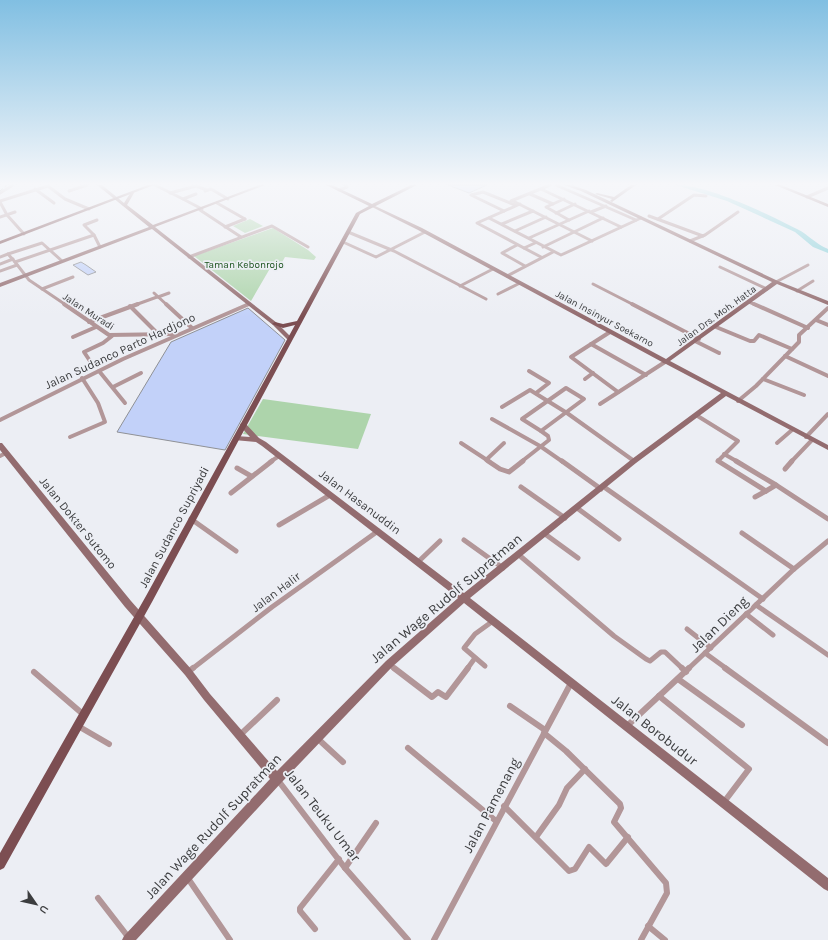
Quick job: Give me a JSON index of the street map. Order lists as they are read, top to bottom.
{
  "streets": {
    "main road": [
      "Jalan Drs. Moh. Hatta",
      "Jalan Insinyur Soekarno",
      "Jalan Hasanuddin",
      "Jalan Dokter Sutomo",
      "Jalan Sudanco Supriyadi",
      "Jalan Wage Rudolf Supratman",
      "Jalan Borobudur",
      "Jalan Teuku Umar"
    ],
    "street": [
      "Jalan Muradi",
      "Jalan Sudanco Parto Hardjono",
      "Jalan Halir",
      "Jalan Dieng",
      "Jalan Pamenang"
    ]
  },
  "crossings": [
    ["Jalan Muradi", "Jalan Sudanco Parto Hardjono"],
    ["Jalan Drs. Moh. Hatta", "Jalan Insinyur Soekarno"],
    ["Jalan Insinyur Soekarno", "Jalan Wage Rudolf Supratman"],
    ["Jalan Hasanuddin", "Jalan Sudanco Supriyadi"],
    ["Jalan Hasanuddin", "Jalan Halir"],
    ["Jalan Hasanuddin", "Jalan Wage Rudolf Supratman"],
    ["Jalan Hasanuddin", "Jalan Borobudur"],
    ["Jalan Dokter Sutomo", "Jalan Sudanco Supriyadi"],
    ["Jalan Dokter Sutomo", "Jalan Teuku Umar"],
    ["Jalan Sudanco Supriyadi", "Jalan Teuku Umar"],
    ["Jalan Halir", "Jalan Teuku Umar"],
    ["Jalan Wage Rudolf Supratman", "Jalan Borobudur"],
    ["Jalan Wage Rudolf Supratman", "Jalan Teuku Umar"],
    ["Jalan Dieng", "Jalan Borobudur"],
    ["Jalan Borobudur", "Jalan Pamenang"]
  ],
  "parks": ["Taman Kebonrojo"],
  "north": "bottom right"
}
